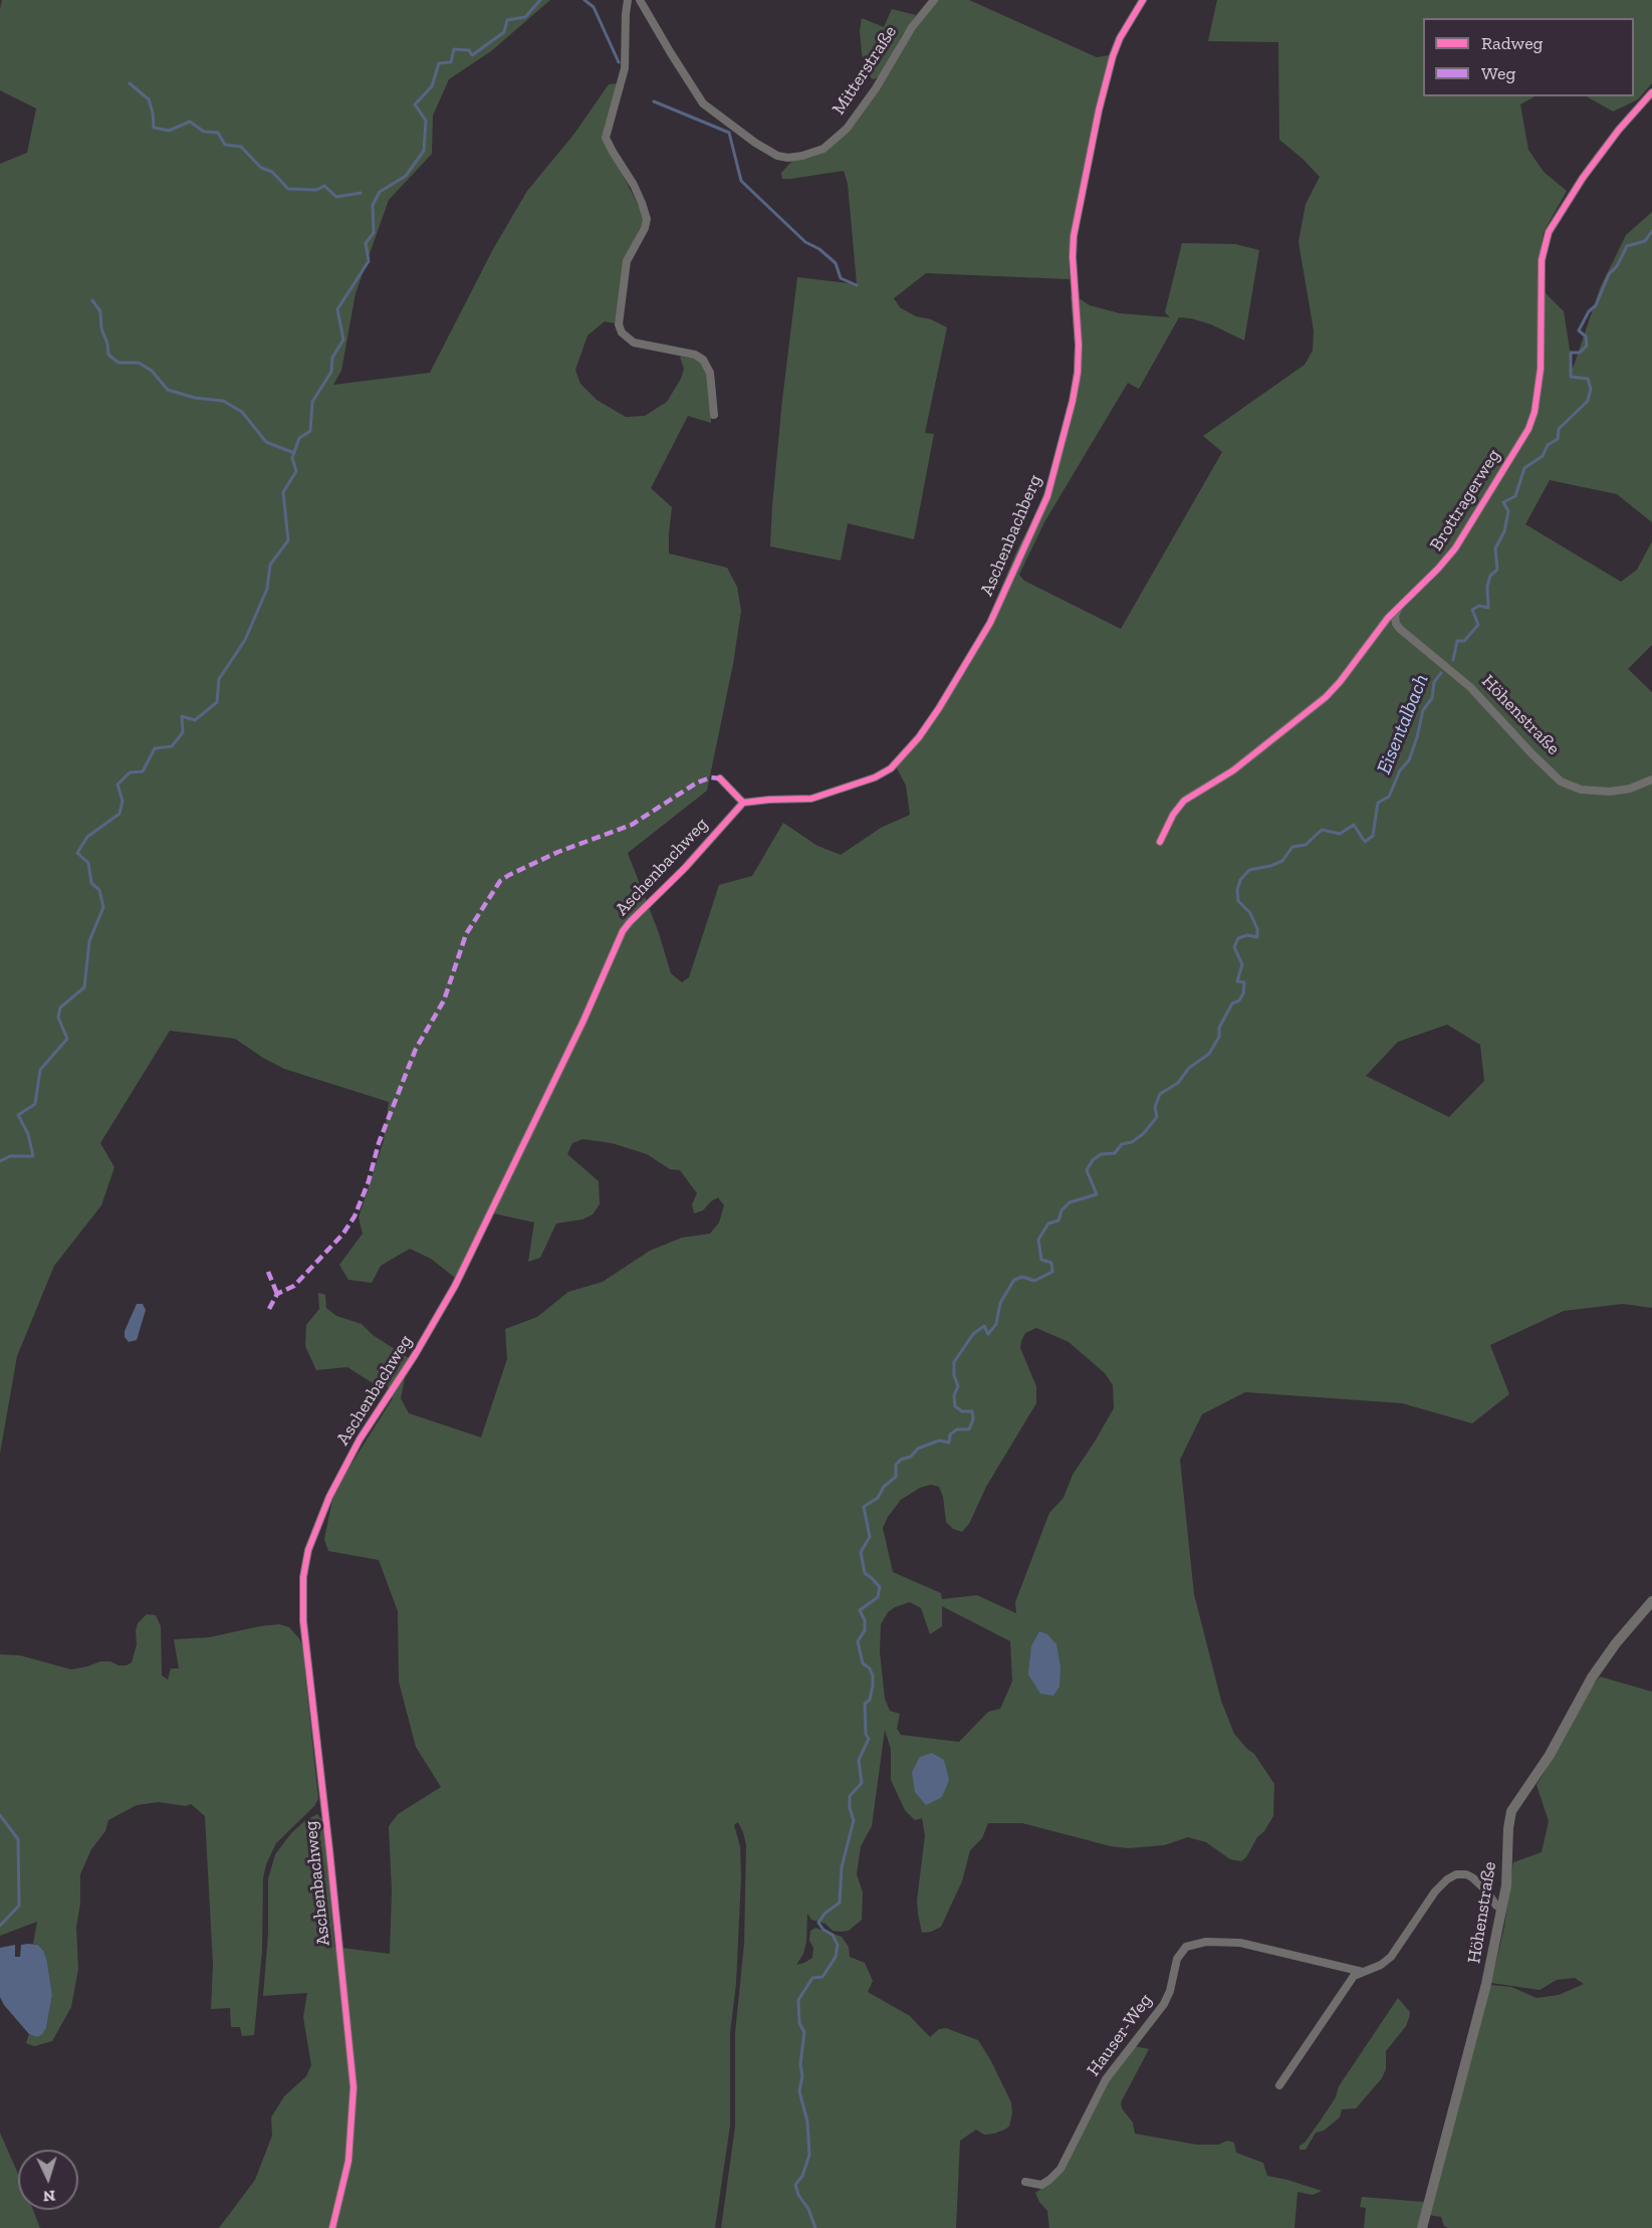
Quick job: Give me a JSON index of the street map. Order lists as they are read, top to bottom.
{
  "streets": {
    "street": [
      "Mitterstraße",
      "Brottragerweg",
      "Aschenbachberg",
      "Höhenstraße",
      "Aschenbachweg",
      "Hauser-Weg"
    ]
  },
  "crossings": [
    ["Brottragerweg", "Höhenstraße"],
    ["Aschenbachberg", "Aschenbachweg"]
  ],
  "water": ["Eisentalbach"],
  "legend": ["Radweg", "Weg"],
  "north": "bottom"
}
